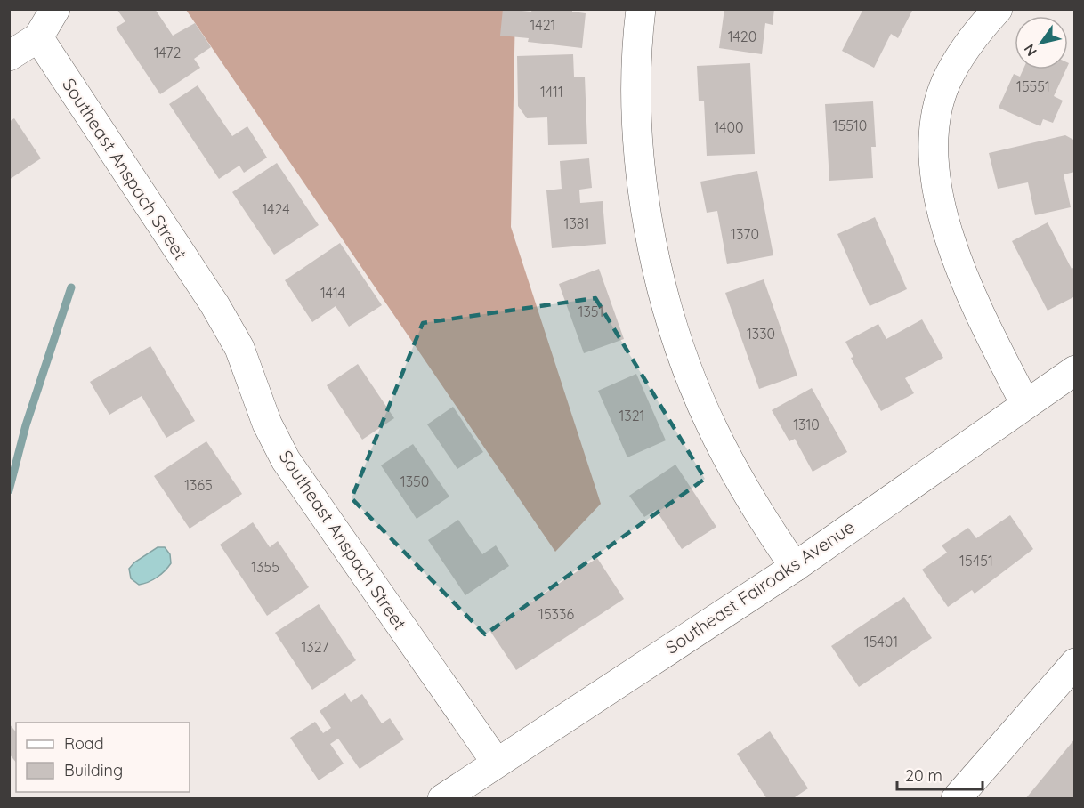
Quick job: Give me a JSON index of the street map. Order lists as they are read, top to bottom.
{
  "streets": {
    "street": ["Southeast Anspach Street", "Southeast Fairoaks Avenue"]
  },
  "crossings": [
    ["Southeast Anspach Street", "Southeast Fairoaks Avenue"]
  ],
  "house_numbers": [
    "1421",
    "1420",
    "1472",
    "15551",
    "1411",
    "15510",
    "1400",
    "1424",
    "1381",
    "1370",
    "1414",
    "1351",
    "1330",
    "1321",
    "1310",
    "1350",
    "1365",
    "15451",
    "1355",
    "15336",
    "15401",
    "1327"
  ],
  "legend": ["Road", "Building"],
  "scale_bar": "20 m",
  "north": "bottom left"
}
